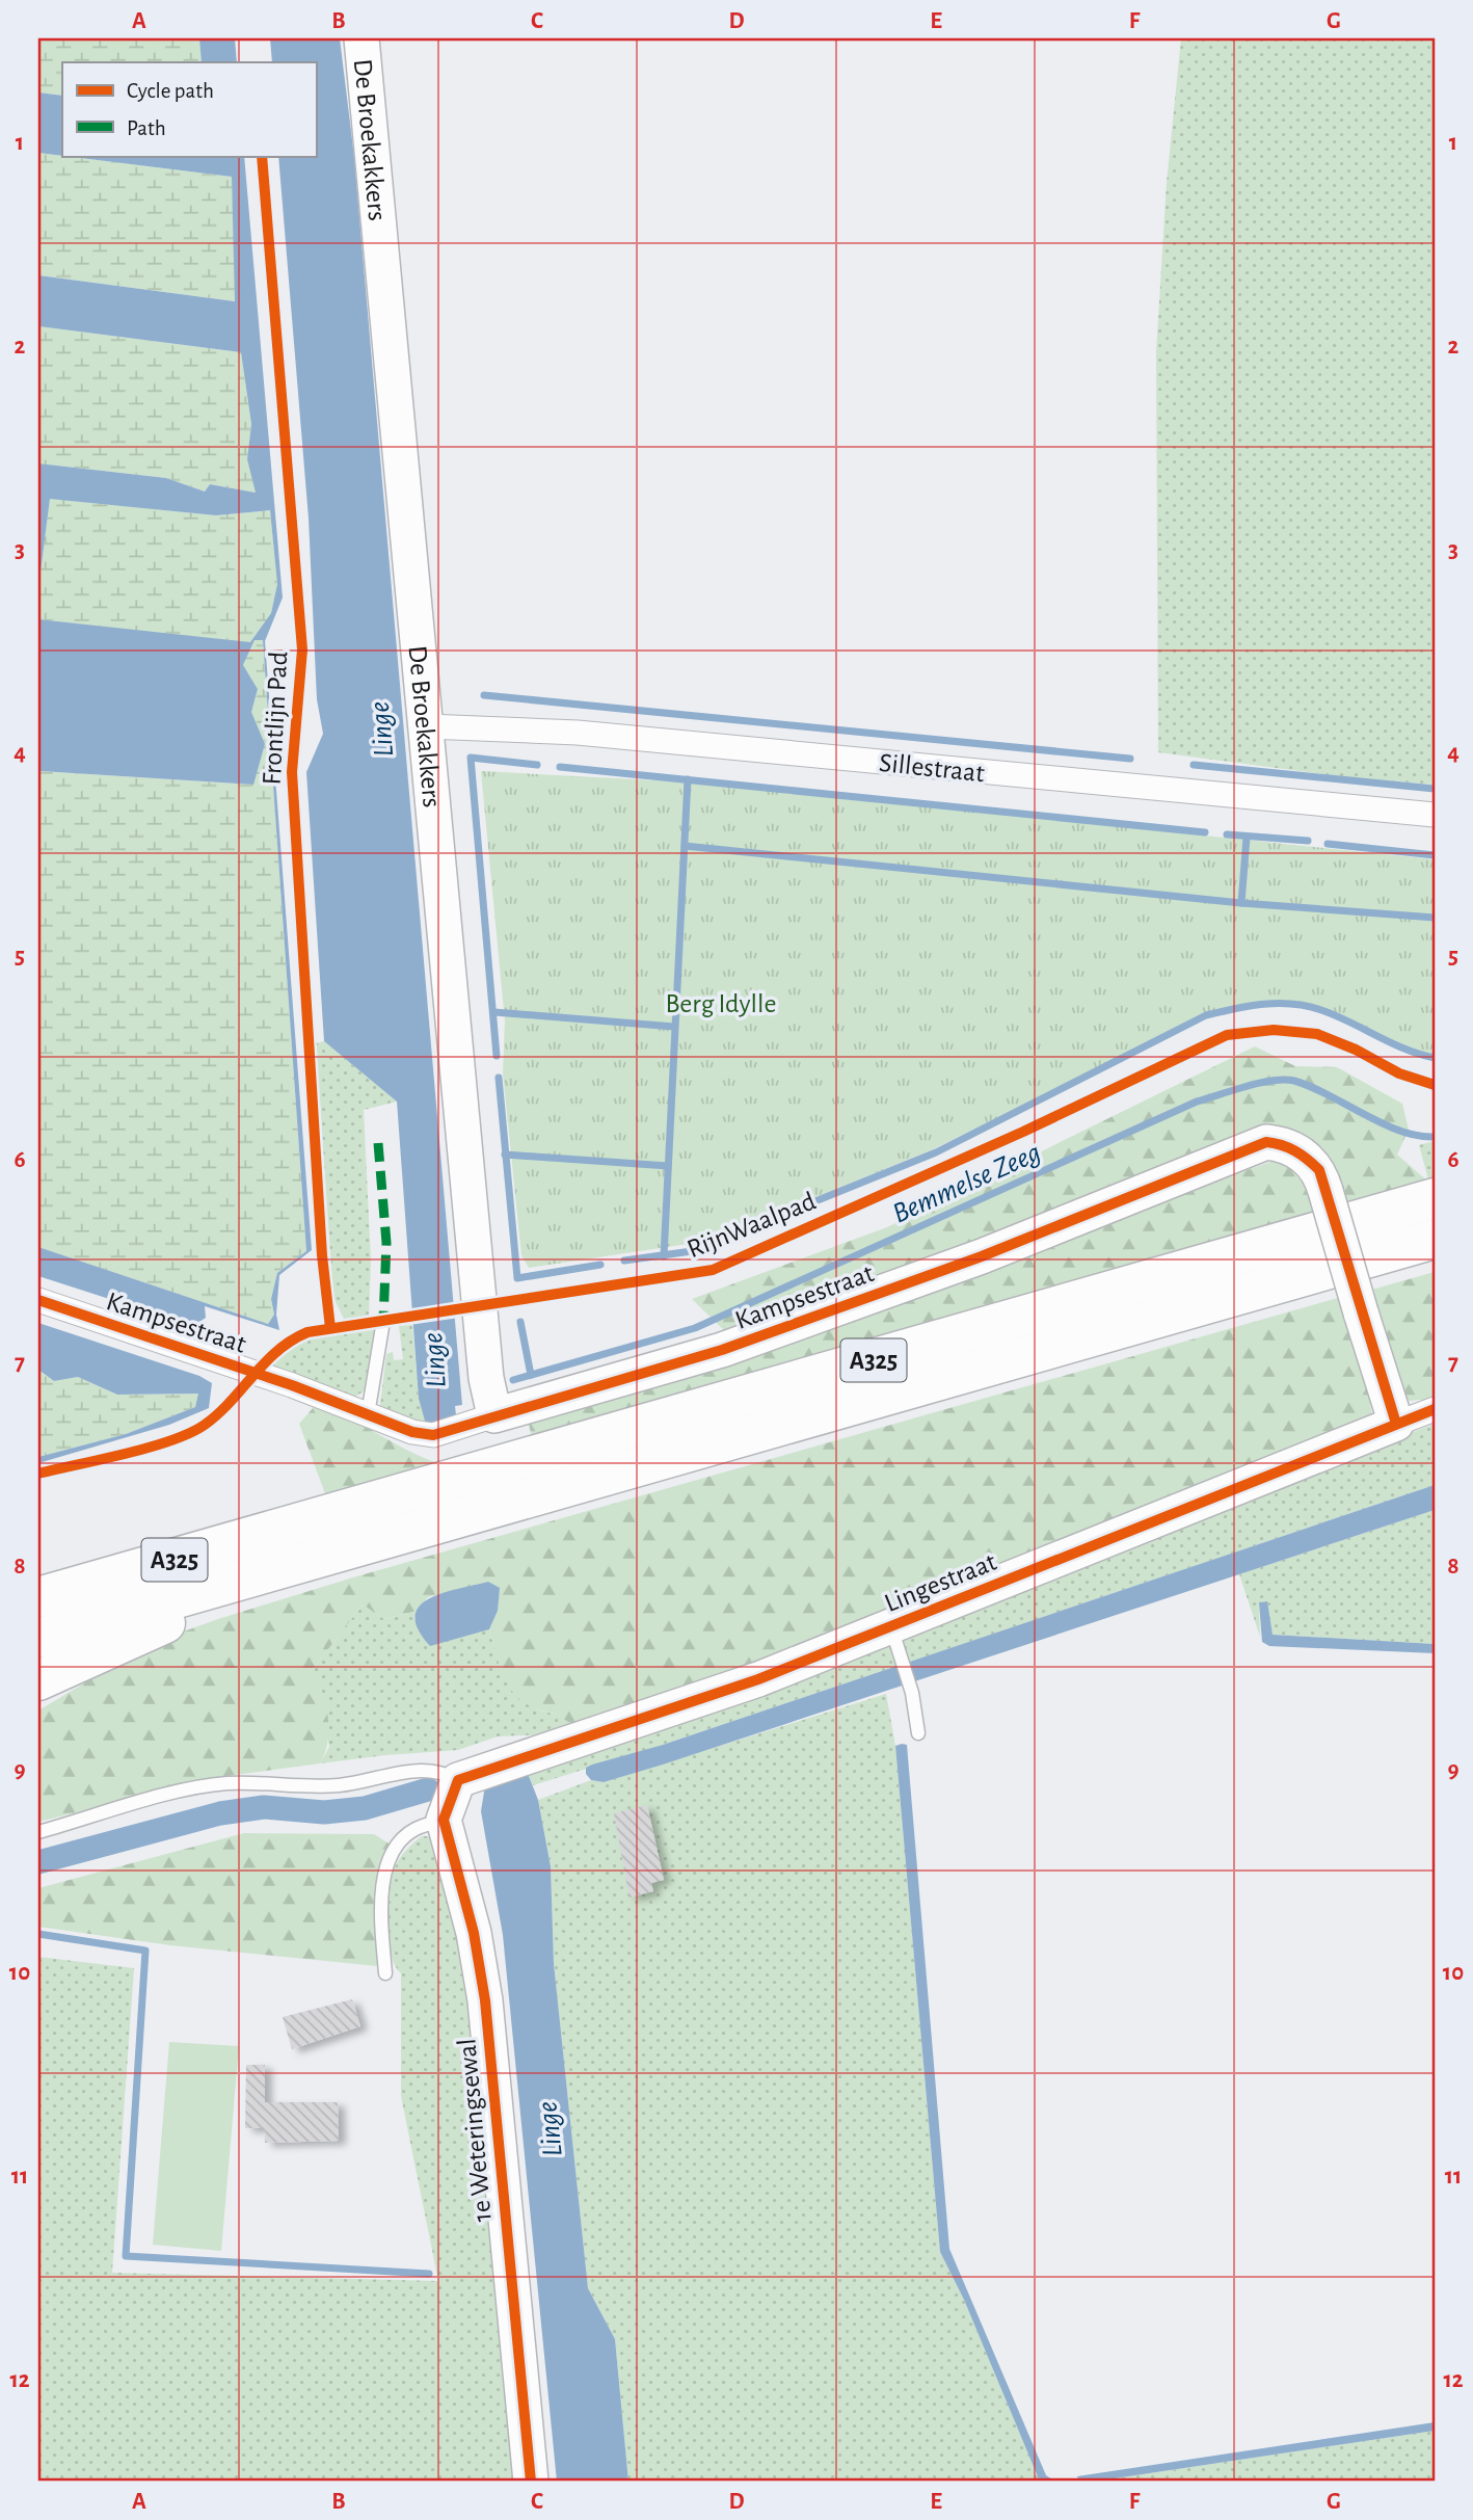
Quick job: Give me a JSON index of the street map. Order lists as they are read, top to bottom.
{
  "streets": {
    "highway": ["A325"],
    "street": [
      "De Broekakkers",
      "Sillestraat",
      "Kampsestraat",
      "Lingestraat",
      "1e Weteringsewal"
    ],
    "cycle path": ["Frontlijn Pad", "RijnWaalpad"]
  },
  "crossings": [
    ["De Broekakkers", "Sillestraat"],
    ["De Broekakkers", "Kampsestraat"],
    ["Kampsestraat", "Lingestraat"]
  ],
  "water": ["Linge", "Bemmelse Zeeg"],
  "parks": ["Berg Idylle"],
  "legend": ["Cycle path", "Path"],
  "grid": {
    "columns": [
      "A",
      "B",
      "C",
      "D",
      "E",
      "F",
      "G"
    ],
    "rows": [
      "1",
      "2",
      "3",
      "4",
      "5",
      "6",
      "7",
      "8",
      "9",
      "10",
      "11",
      "12"
    ]
  }
}
